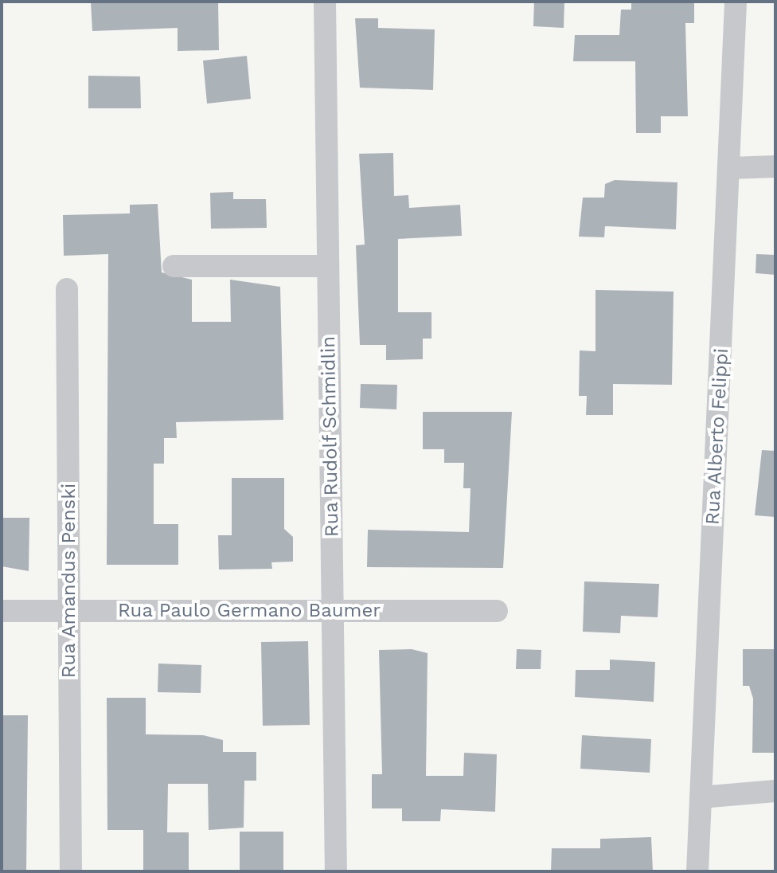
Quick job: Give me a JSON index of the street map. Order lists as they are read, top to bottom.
{
  "streets": {
    "street": [
      "Rua Rudolf Schmidlin",
      "Rua Alberto Felippi",
      "Rua Amandus Penski",
      "Rua Paulo Germano Baumer"
    ]
  },
  "crossings": [
    ["Rua Rudolf Schmidlin", "Rua Paulo Germano Baumer"],
    ["Rua Amandus Penski", "Rua Paulo Germano Baumer"]
  ]
}
